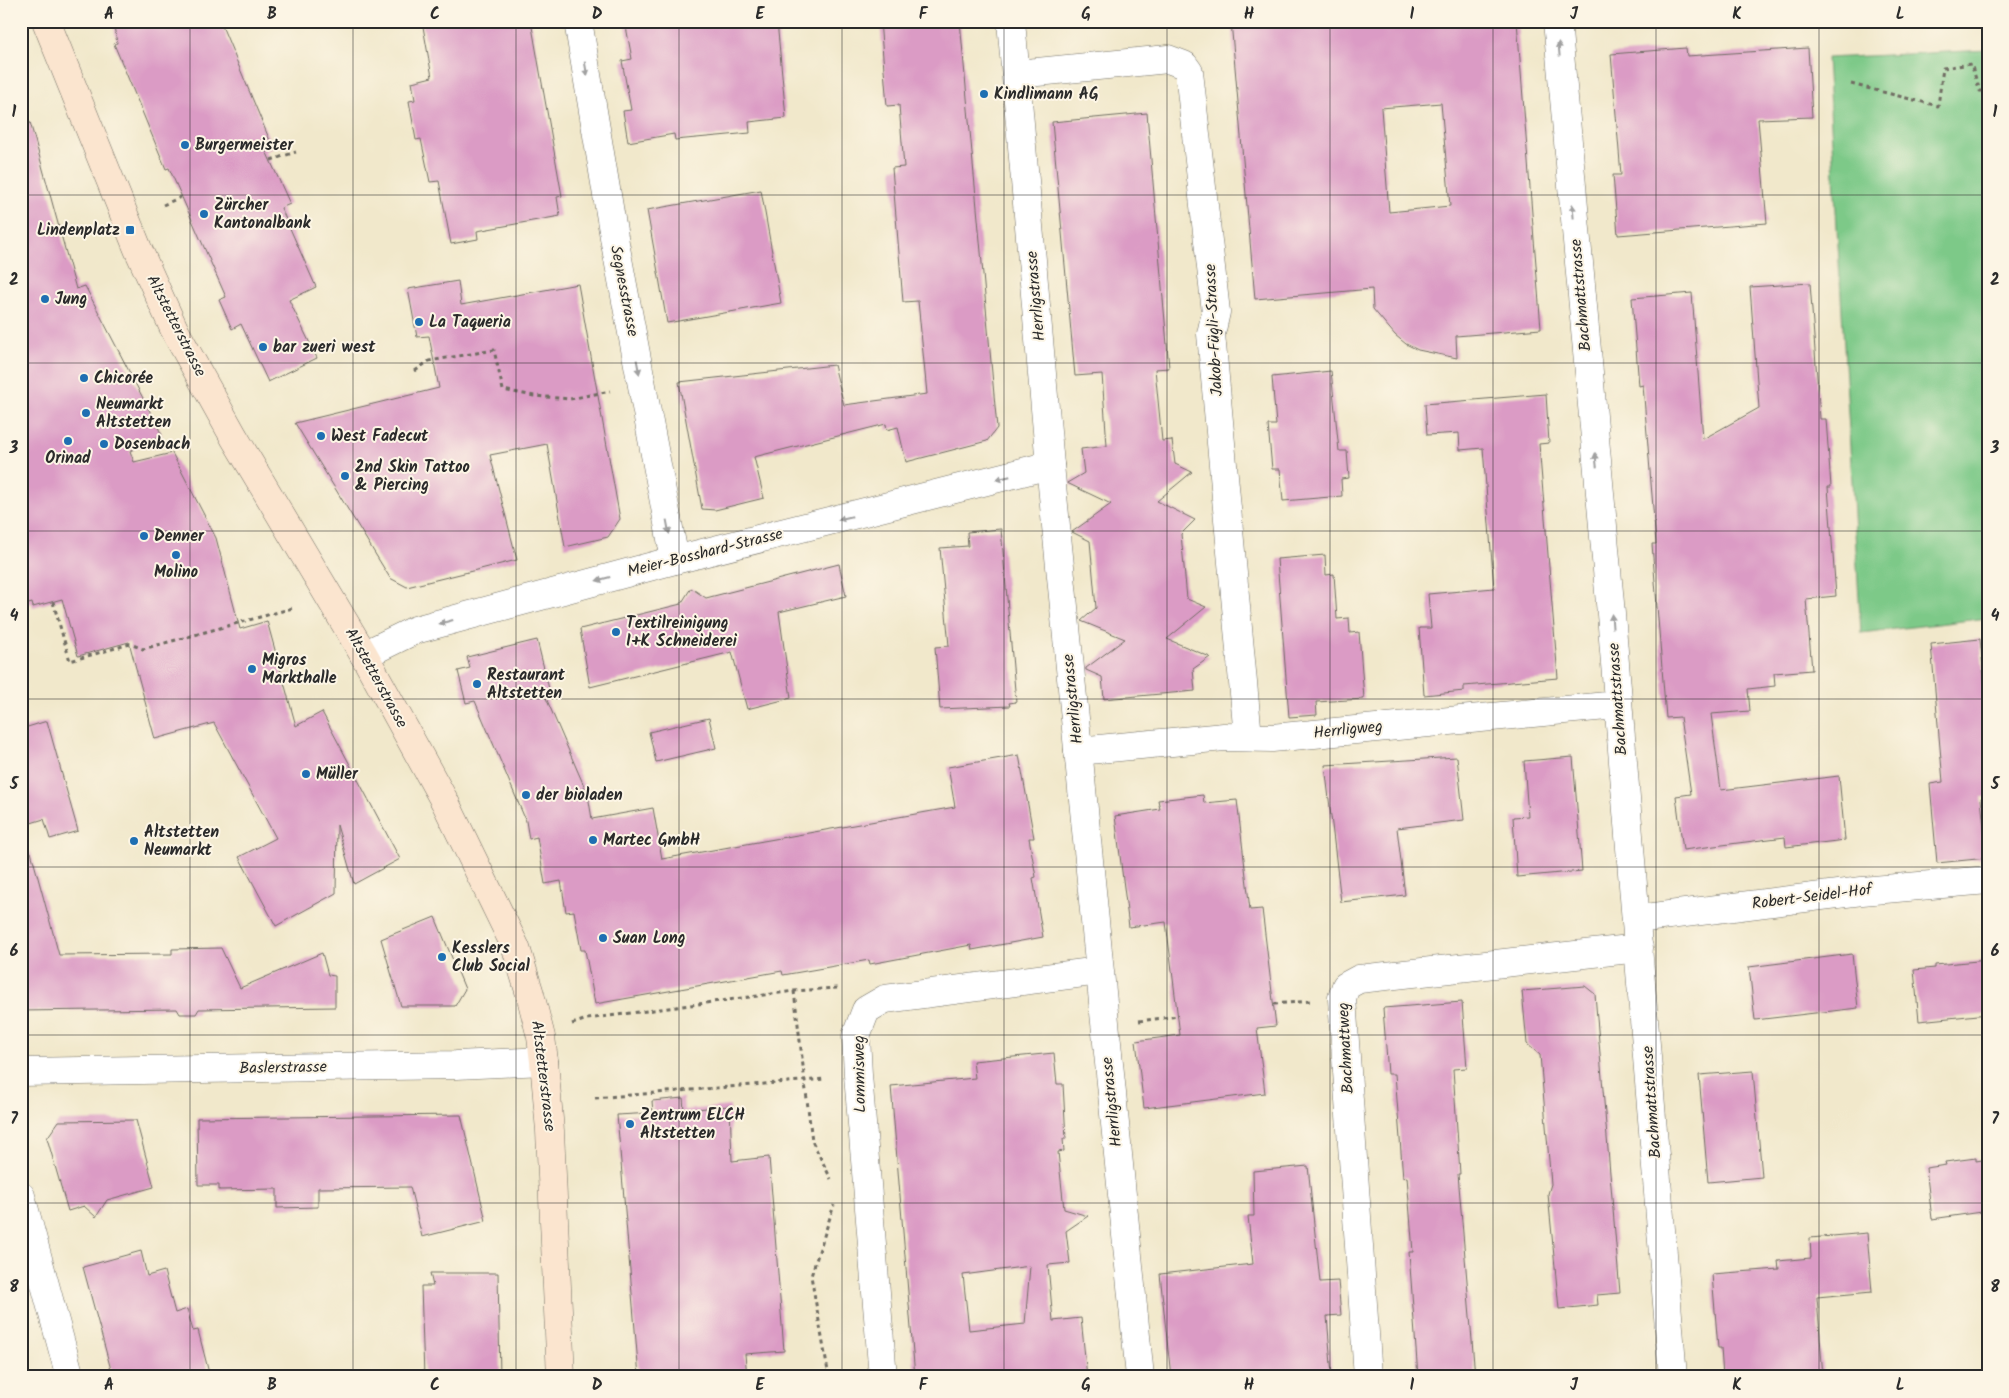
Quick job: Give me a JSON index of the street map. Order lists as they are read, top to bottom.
{
  "streets": {
    "street": [
      "Segnesstrasse",
      "Bachmattstrasse",
      "Herrligstrasse",
      "Altstetterstrasse",
      "Jakob-Fügli-Strasse",
      "Meier-Bosshard-Strasse",
      "Herrligweg",
      "Robert-Seidel-Hof",
      "Bachmattweg",
      "Baslerstrasse",
      "Lommisweg"
    ]
  },
  "crossings": [
    ["Segnesstrasse", "Meier-Bosshard-Strasse"],
    ["Bachmattstrasse", "Herrligweg"],
    ["Bachmattstrasse", "Robert-Seidel-Hof"],
    ["Bachmattstrasse", "Bachmattweg"],
    ["Herrligstrasse", "Jakob-Fügli-Strasse"],
    ["Herrligstrasse", "Meier-Bosshard-Strasse"],
    ["Herrligstrasse", "Herrligweg"],
    ["Altstetterstrasse", "Meier-Bosshard-Strasse"],
    ["Altstetterstrasse", "Baslerstrasse"],
    ["Jakob-Fügli-Strasse", "Herrligweg"]
  ],
  "one_way": ["Segnesstrasse", "Bachmattstrasse", "Meier-Bosshard-Strasse"],
  "places": {
    "other": [
      "Kindlimann AG",
      "Burgermeister",
      "Zürcher Kantonalbank",
      "Jung",
      "La Taqueria",
      "bar zueri west",
      "Chicorée",
      "Neumarkt Altstetten",
      "West Fadecut",
      "Orinad",
      "Dosenbach",
      "2nd Skin Tattoo & Piercing",
      "Denner",
      "Molino",
      "Textilreinigung I+K Schneiderei",
      "Migros Markthalle",
      "Restaurant Altstetten",
      "Müller",
      "der bioladen",
      "Martec GmbH",
      "Altstetten Neumarkt",
      "Suan Long",
      "Kesslers Club Social",
      "Zentrum ELCH Altstetten"
    ],
    "transit": ["Lindenplatz"]
  },
  "grid": {
    "columns": [
      "A",
      "B",
      "C",
      "D",
      "E",
      "F",
      "G",
      "H",
      "I",
      "J",
      "K",
      "L"
    ],
    "rows": [
      "1",
      "2",
      "3",
      "4",
      "5",
      "6",
      "7",
      "8"
    ]
  }
}
